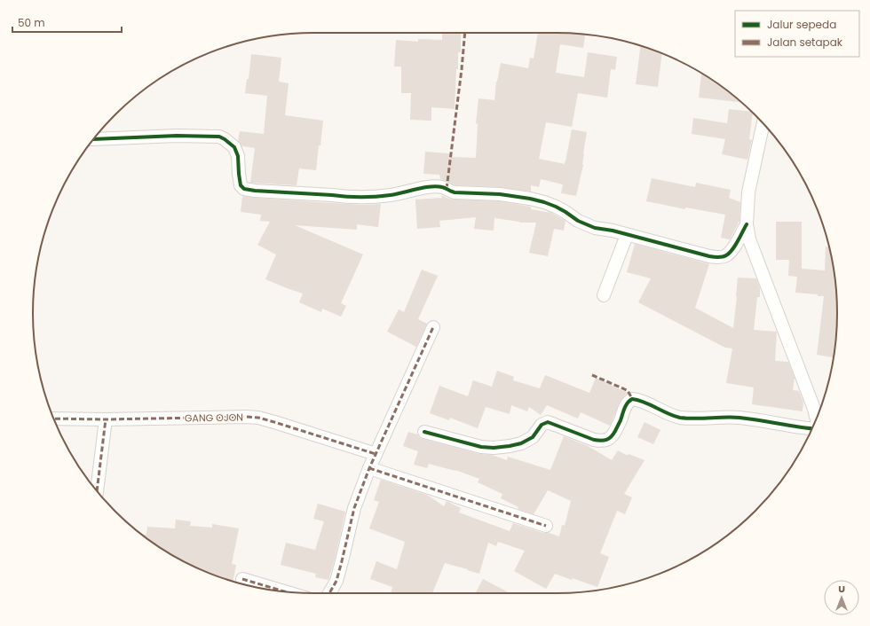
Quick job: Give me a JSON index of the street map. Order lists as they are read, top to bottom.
{
  "streets": {
    "street": ["GANG OJON"]
  },
  "legend": ["Jalur sepeda", "Jalan setapak"],
  "scale_bar": "50 m",
  "north": "top"
}
